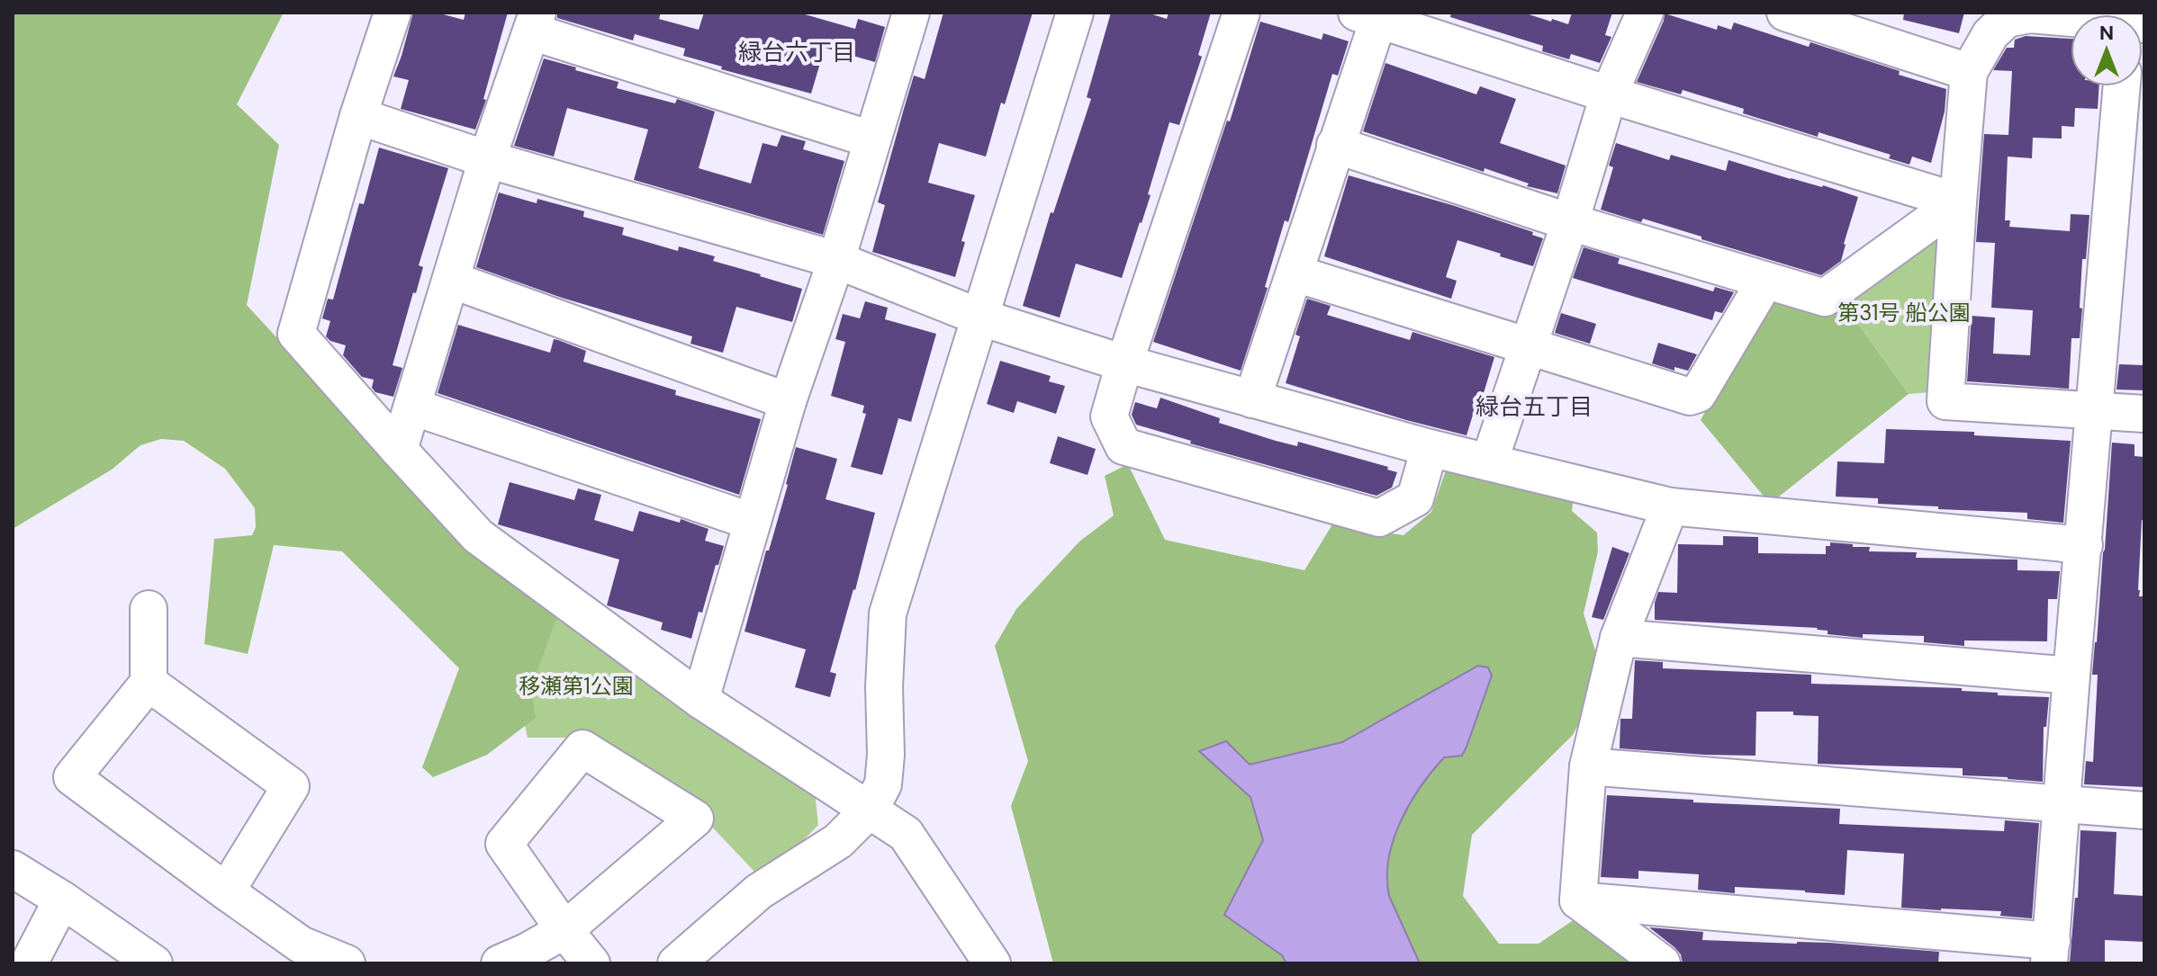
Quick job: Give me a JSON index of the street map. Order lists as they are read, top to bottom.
{
  "districts": ["緑台六丁目", "緑台五丁目"],
  "parks": ["第31号 船公園", "移瀬第1公園"],
  "north": "top"
}
